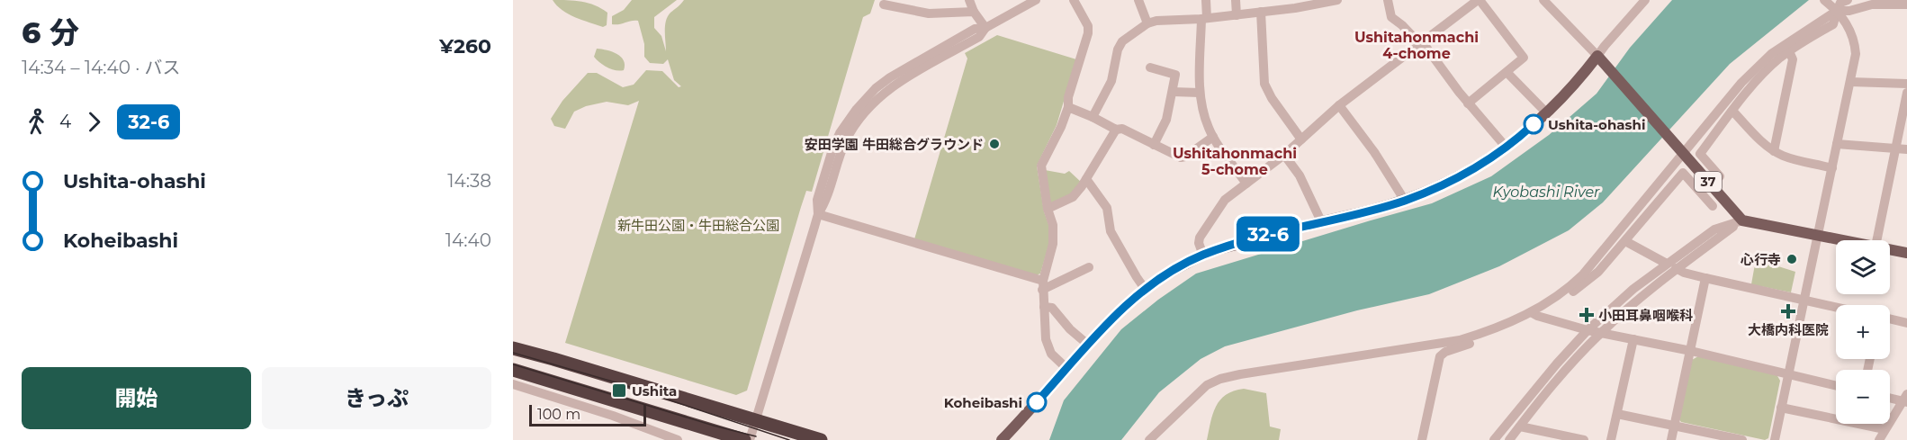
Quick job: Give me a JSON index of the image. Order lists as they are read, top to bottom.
{
  "streets": {
    "main road": ["37"]
  },
  "districts": ["Ushitahonmachi 4-chome", "Ushitahonmachi 5-chome"],
  "water": ["Kyobashi River"],
  "parks": ["新牛田公園・牛田総合公園"],
  "places": {
    "other": [
      "Ushita-ohashi",
      "安田学園 牛田総合グラウンド",
      "心行寺",
      "Koheibashi"
    ],
    "health": ["大橋内科医院", "小田耳鼻咽喉科"],
    "transit": ["Ushita"]
  },
  "lines": ["bus line 32-6"],
  "scale_bar": "100 m",
  "page": {
    "heading": ["6 分", "14:34 – 14:40 · バス", "¥260"],
    "on_map": "32-6",
    "legs": ["4", "32-6"],
    "list": [
      {
        "name": "Ushita-ohashi",
        "value": "14:38"
      },
      {
        "name": "Koheibashi",
        "value": "14:40"
      }
    ],
    "map_buttons": ["+", "−"],
    "buttons": ["開始", "きっぷ"],
    "scale": "100 m"
  }
}
